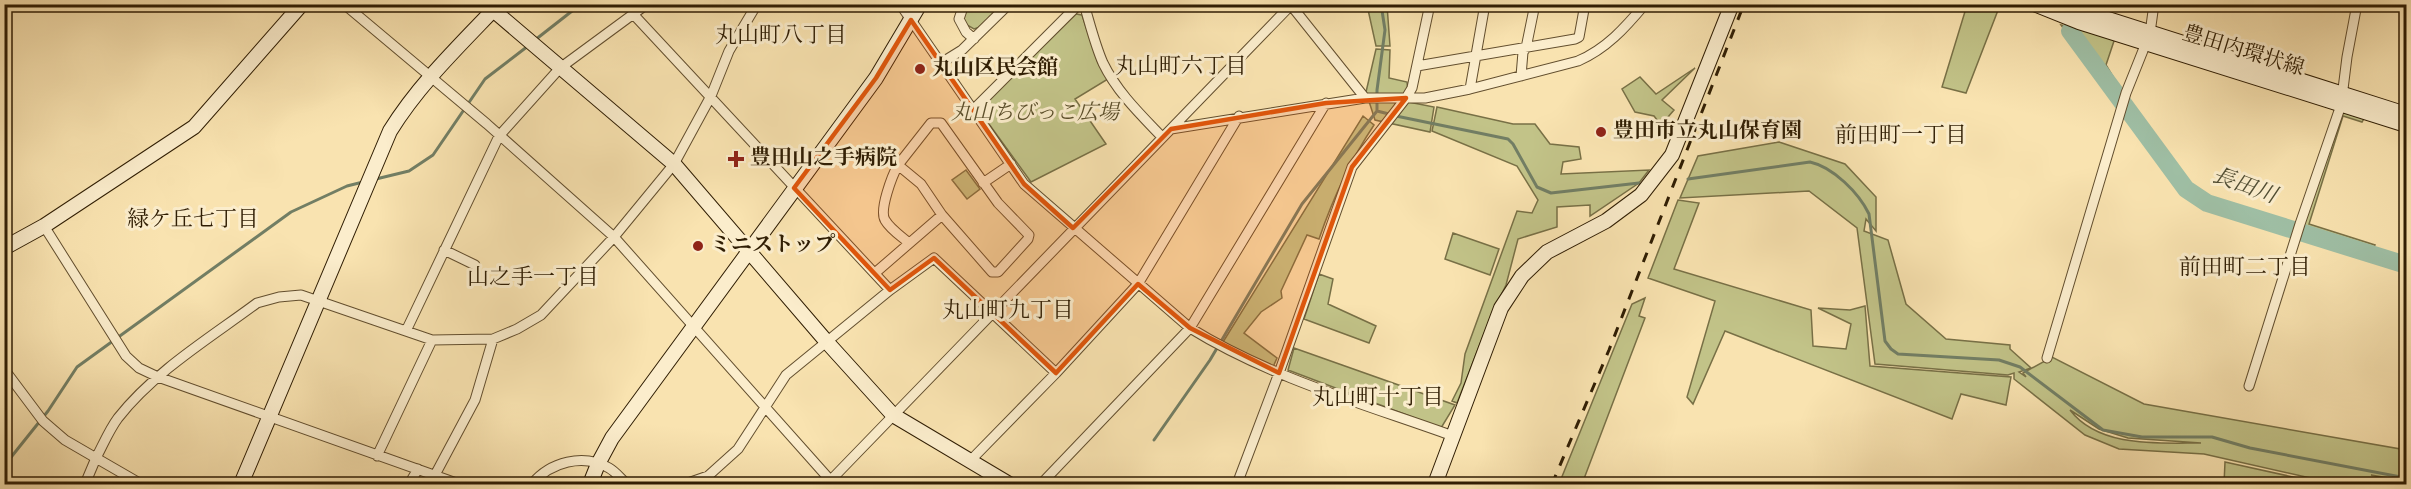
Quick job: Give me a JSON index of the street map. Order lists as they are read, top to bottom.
{
  "streets": {
    "street": ["豊田内環状線"]
  },
  "districts": [
    "丸山町八丁目",
    "丸山町六丁目",
    "前田町一丁目",
    "緑ケ丘七丁目",
    "前田町二丁目",
    "山之手一丁目",
    "丸山町九丁目",
    "丸山町十丁目"
  ],
  "water": ["長田川"],
  "parks": ["丸山ちびっこ広場"],
  "places": {
    "other": ["丸山区民会館", "豊田市立丸山保育園", "ミニストップ"],
    "health": ["豊田山之手病院"]
  }
}
